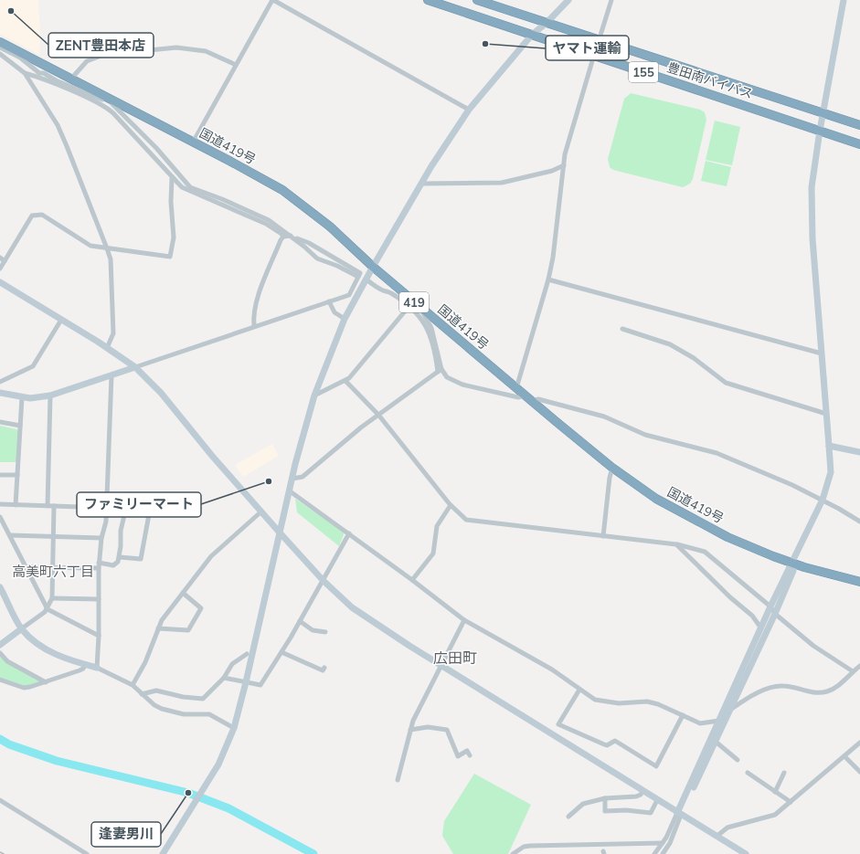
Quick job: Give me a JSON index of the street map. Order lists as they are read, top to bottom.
{
  "streets": {
    "highway": [
      "155",
      "豊田南バイパス",
      "国道419号",
      "419"
    ]
  },
  "districts": ["高美町六丁目", "広田町"],
  "places": [
    "ZENT豊田本店",
    "ヤマト運輸",
    "ファミリーマート",
    "逢妻男川"
  ]
}
